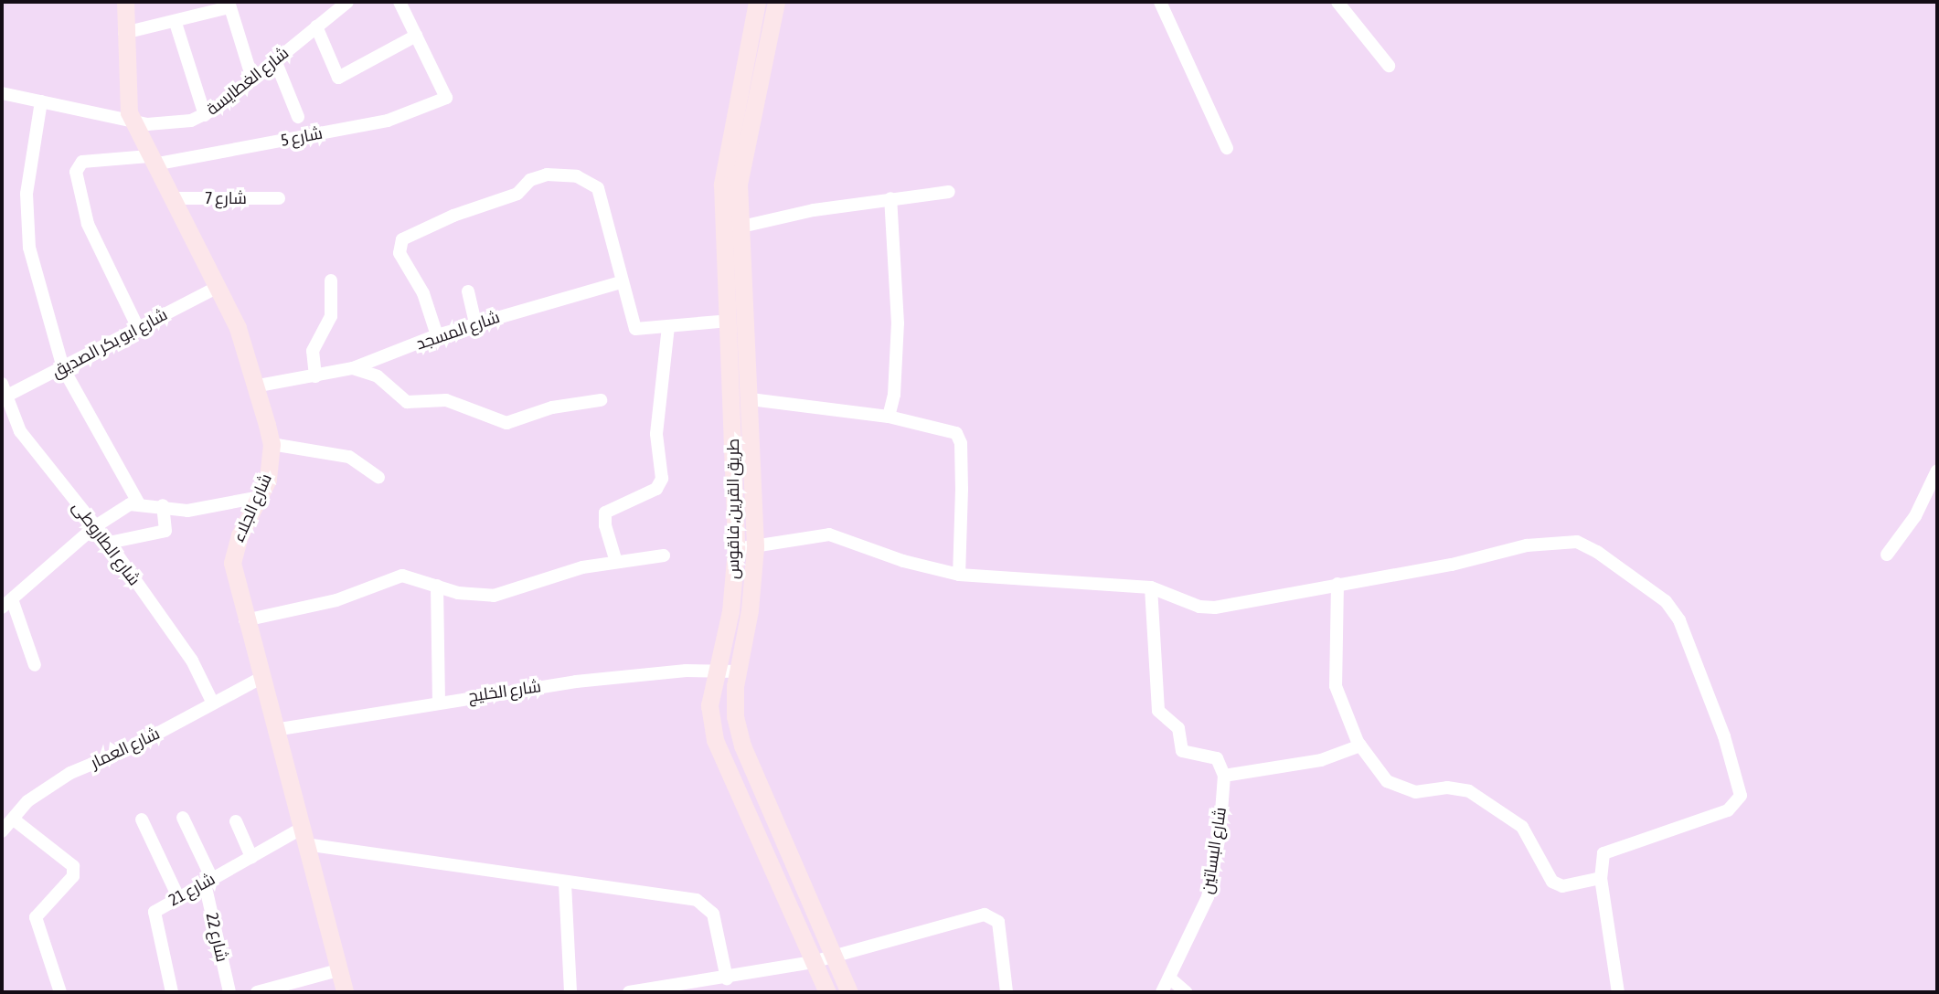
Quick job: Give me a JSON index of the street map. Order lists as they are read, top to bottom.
{
  "streets": {
    "main road": ["شارع الجلاء", "طريق القرين, فاقوس"],
    "street": [
      "شارع الغطايسة",
      "شارع 5",
      "شارع 7",
      "شارع المسجد",
      "شارع ابو بكر الصديق",
      "شارع الطاروطى",
      "شارع الخليج",
      "شارع العمار",
      "شارع البساتين",
      "شارع 21",
      "شارع 22"
    ]
  },
  "crossings": [
    ["شارع الغطايسة", "شارع الجلاء"],
    ["شارع 5", "شارع ابو بكر الصديق"],
    ["شارع 5", "شارع الجلاء"],
    ["شارع 7", "شارع الجلاء"],
    ["شارع المسجد", "شارع الجلاء"],
    ["شارع ابو بكر الصديق", "شارع الجلاء"],
    ["شارع ابو بكر الصديق", "شارع الطاروطى"],
    ["شارع الجلاء", "شارع الخليج"],
    ["شارع الجلاء", "شارع العمار"],
    ["شارع الجلاء", "شارع 21"],
    ["طريق القرين, فاقوس", "شارع الخليج"],
    ["شارع الطاروطى", "شارع العمار"],
    ["شارع 21", "شارع 22"]
  ]
}
